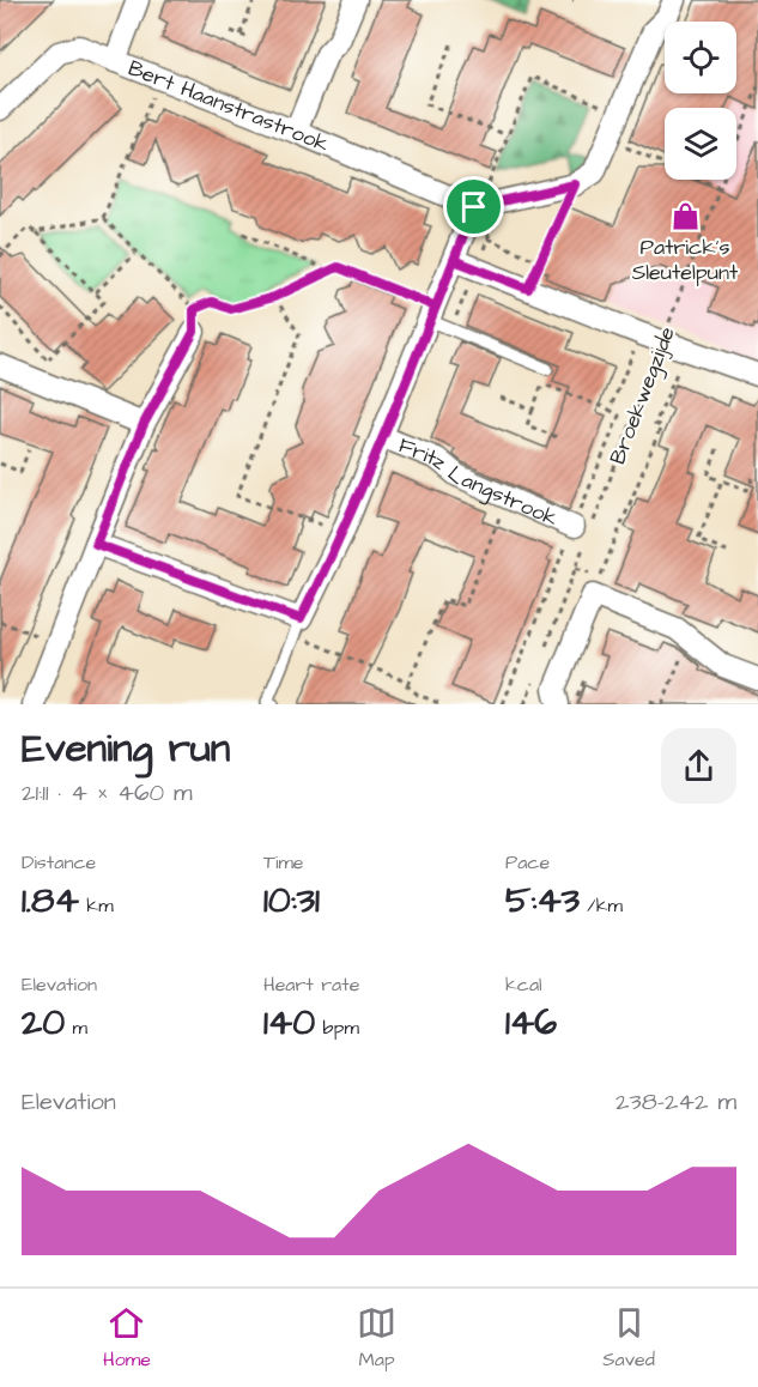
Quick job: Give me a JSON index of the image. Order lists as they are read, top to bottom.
{
  "streets": {
    "street": ["Bert Haanstrastrook", "Fritz Langstrook"],
    "path": ["Broekwegzijde"]
  },
  "crossings": [
    ["Broekwegzijde", "Fritz Langstrook"]
  ],
  "places": {
    "shop": ["Patrick's Sleutelpunt"]
  },
  "page": {
    "heading": ["Evening run", "21:11 · 4 × 460 m"],
    "stats": [
      ["Distance", "1.84 km"],
      ["Time", "10:31"],
      ["Pace", "5:43 /km"],
      ["Elevation", "20 m"],
      ["Heart rate", "140 bpm"],
      ["kcal", "146"]
    ],
    "chart": ["Elevation", "238–242 m"],
    "tabs": ["Home", "Map", "Saved"]
  }
}
